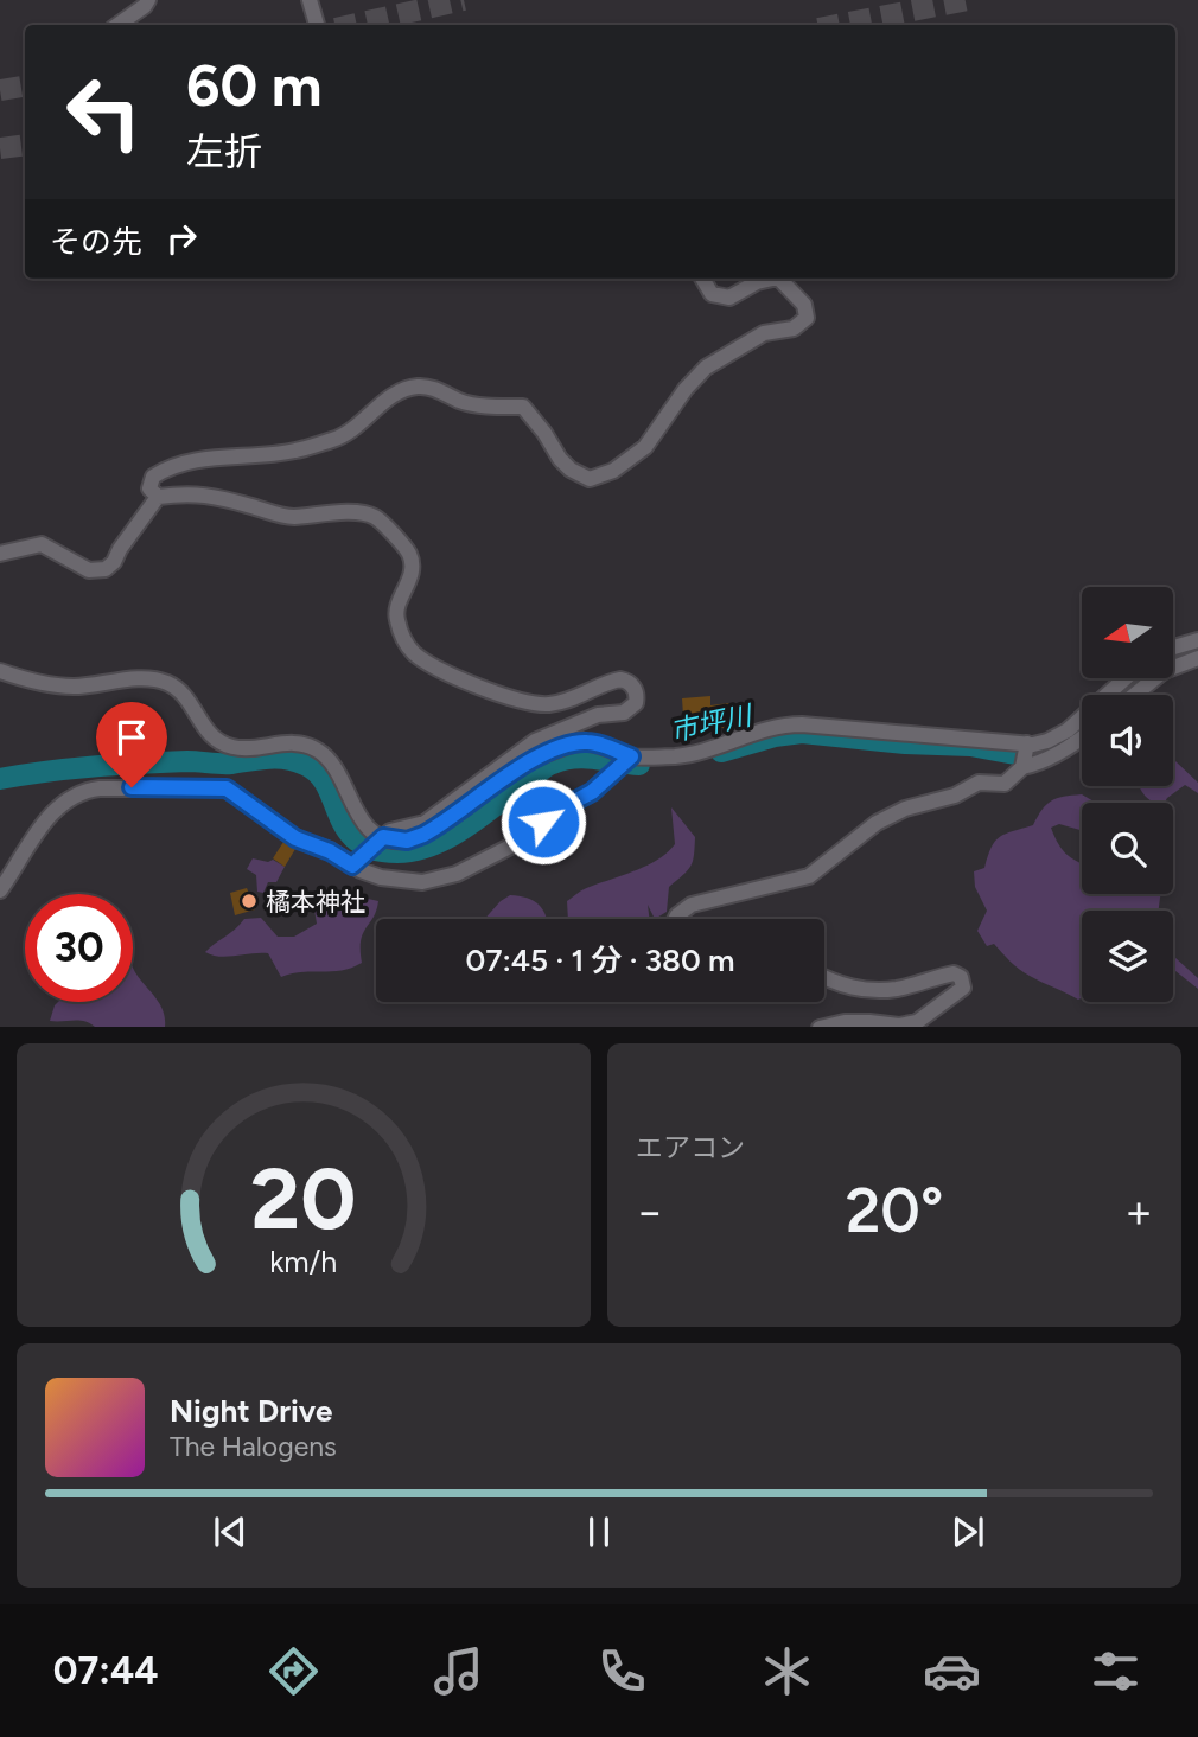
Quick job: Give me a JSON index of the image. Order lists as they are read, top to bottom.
{
  "water": ["市坪川"],
  "places": ["橘本神社"],
  "north": "left",
  "page": {
    "turn": ["60 m", "左折"],
    "then": "その先",
    "limit": "30",
    "trip": "07:45 · 1 分 · 380 m",
    "tile": "エアコン",
    "heat": ["−", "20°", "+"],
    "song": ["Night Drive", "The Halogens"],
    "tabs": "07:44",
    "gauge": ["20", "km/h"]
  }
}
